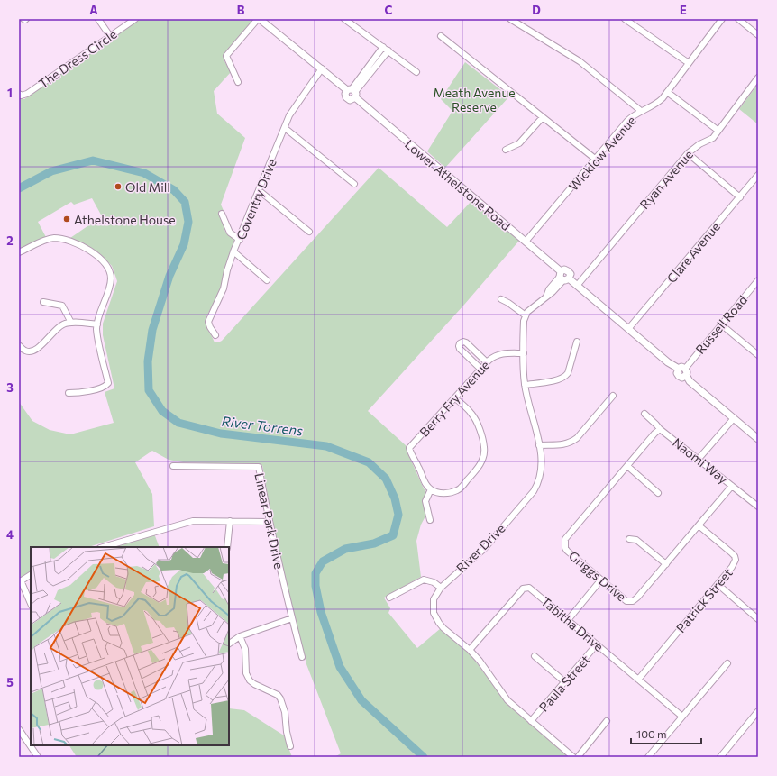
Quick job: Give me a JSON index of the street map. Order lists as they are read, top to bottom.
{
  "streets": {
    "street": [
      "The Dress Circle",
      "Wicklow Avenue",
      "Ryan Avenue",
      "Lower Athelstone Road",
      "Coventry Drive",
      "Clare Avenue",
      "Russell Road",
      "Berry Fry Avenue",
      "Naomi Way",
      "Linear Park Drive",
      "River Drive",
      "Griggs Drive",
      "Patrick Street",
      "Tabitha Drive",
      "Paula Street"
    ]
  },
  "crossings": [
    ["Wicklow Avenue", "Lower Athelstone Road"],
    ["Ryan Avenue", "Lower Athelstone Road"],
    ["Lower Athelstone Road", "Coventry Drive"],
    ["Lower Athelstone Road", "Clare Avenue"],
    ["Lower Athelstone Road", "Russell Road"],
    ["Berry Fry Avenue", "River Drive"],
    ["Naomi Way", "Griggs Drive"],
    ["River Drive", "Tabitha Drive"],
    ["River Drive", "Paula Street"],
    ["Griggs Drive", "Patrick Street"],
    ["Patrick Street", "Tabitha Drive"],
    ["Tabitha Drive", "Paula Street"]
  ],
  "water": ["River Torrens"],
  "parks": ["Meath Avenue Reserve"],
  "places": ["Old Mill", "Athelstone House"],
  "scale_bar": "100 m",
  "grid": {
    "columns": [
      "A",
      "B",
      "C",
      "D",
      "E"
    ],
    "rows": [
      "1",
      "2",
      "3",
      "4",
      "5"
    ]
  }
}
